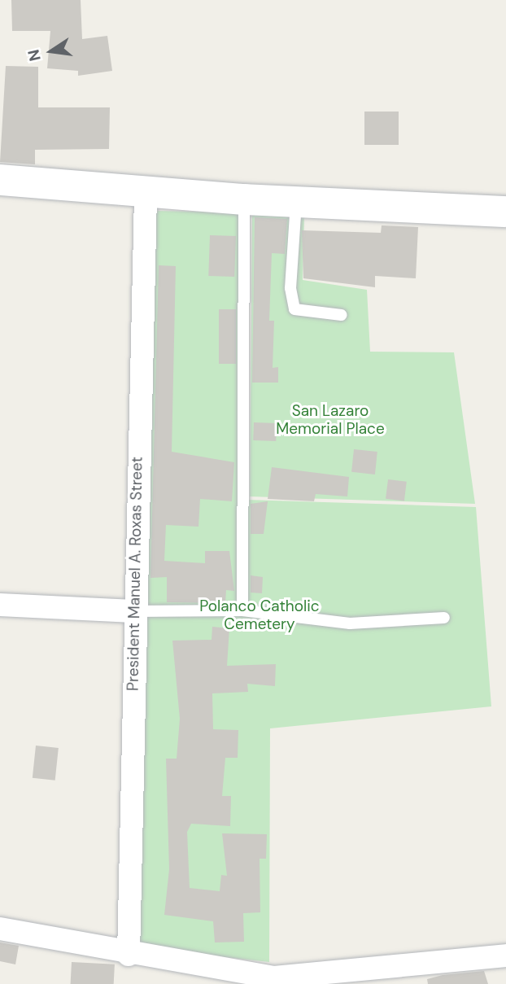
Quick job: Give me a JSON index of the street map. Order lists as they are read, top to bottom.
{
  "streets": {
    "street": ["President Manuel A. Roxas Street"]
  },
  "parks": ["San Lazaro Memorial Place", "Polanco Catholic Cemetery"],
  "north": "left"
}
